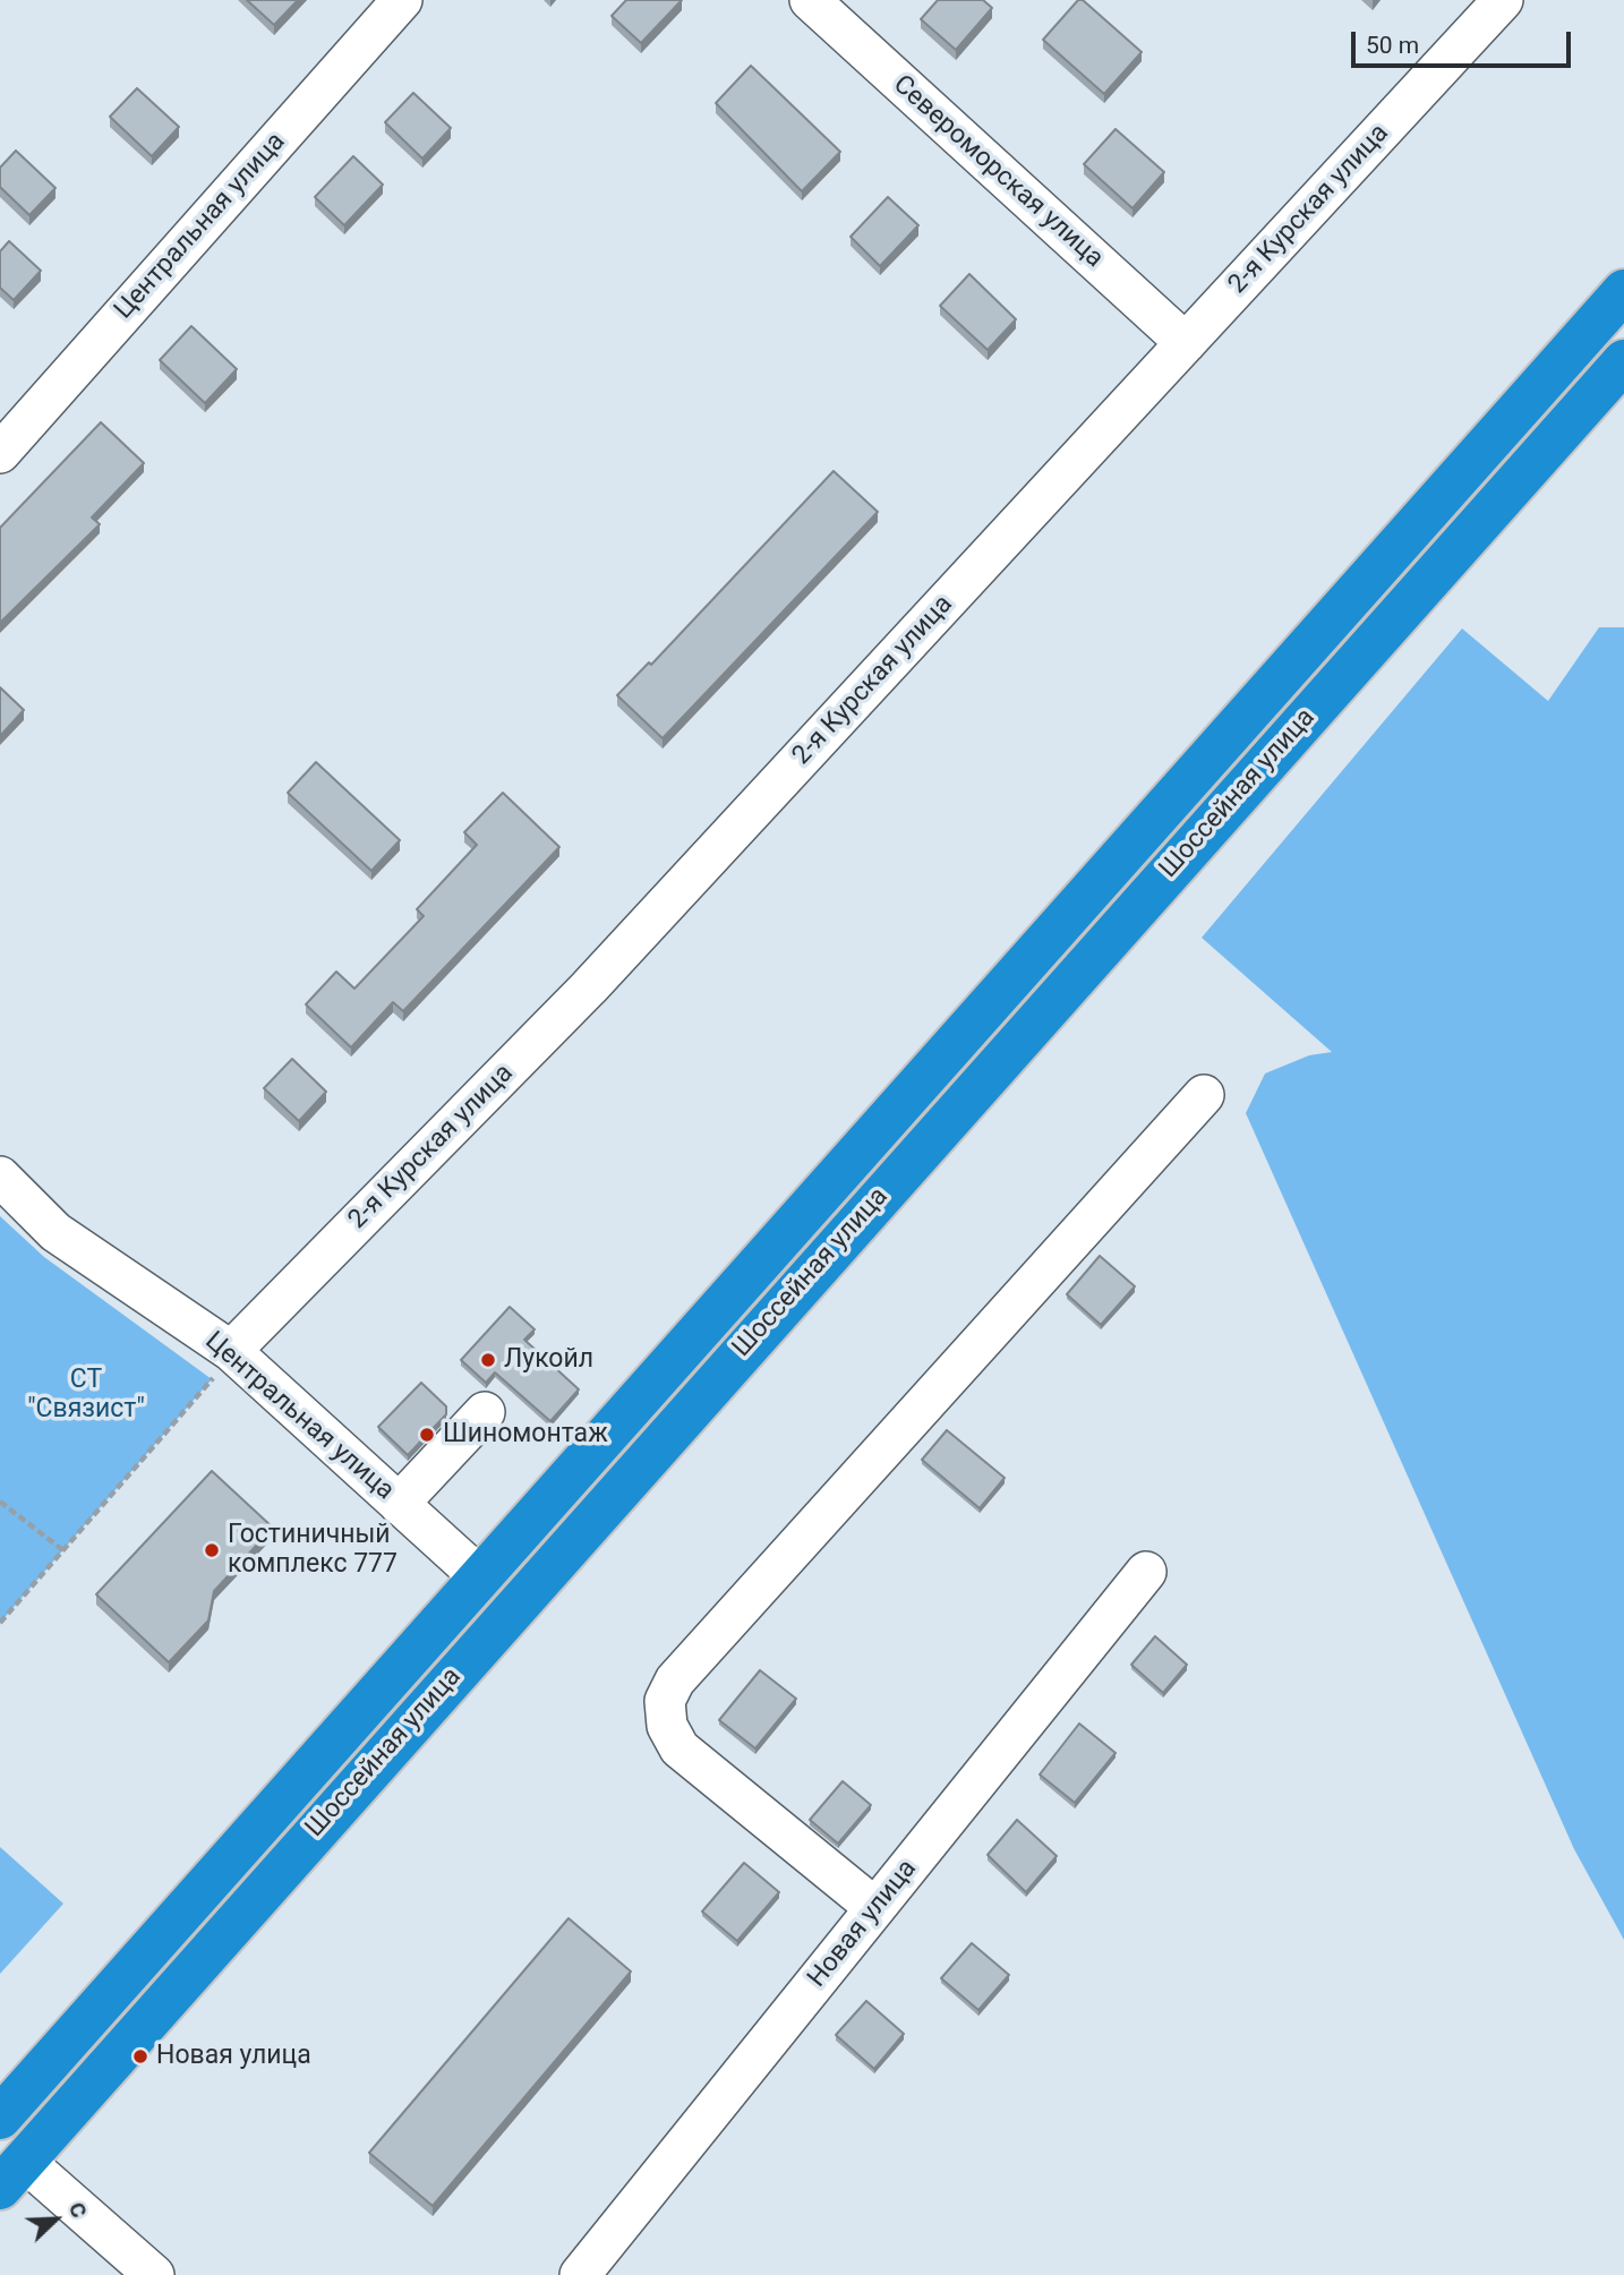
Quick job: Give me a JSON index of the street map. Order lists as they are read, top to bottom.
{
  "streets": {
    "highway": ["Шоссейная улица"],
    "street": [
      "Североморская улица",
      "2-я Курская улица",
      "Центральная улица",
      "Новая улица"
    ]
  },
  "crossings": [
    ["Североморская улица", "2-я Курская улица"],
    ["2-я Курская улица", "Центральная улица"],
    ["Центральная улица", "Шоссейная улица"]
  ],
  "parks": ["СТ \"Связист\""],
  "places": [
    "Лукойл",
    "Шиномонтаж",
    "Гостиничный комплекс 777",
    "Новая улица"
  ],
  "scale_bar": "50 m",
  "north": "top right"
}
